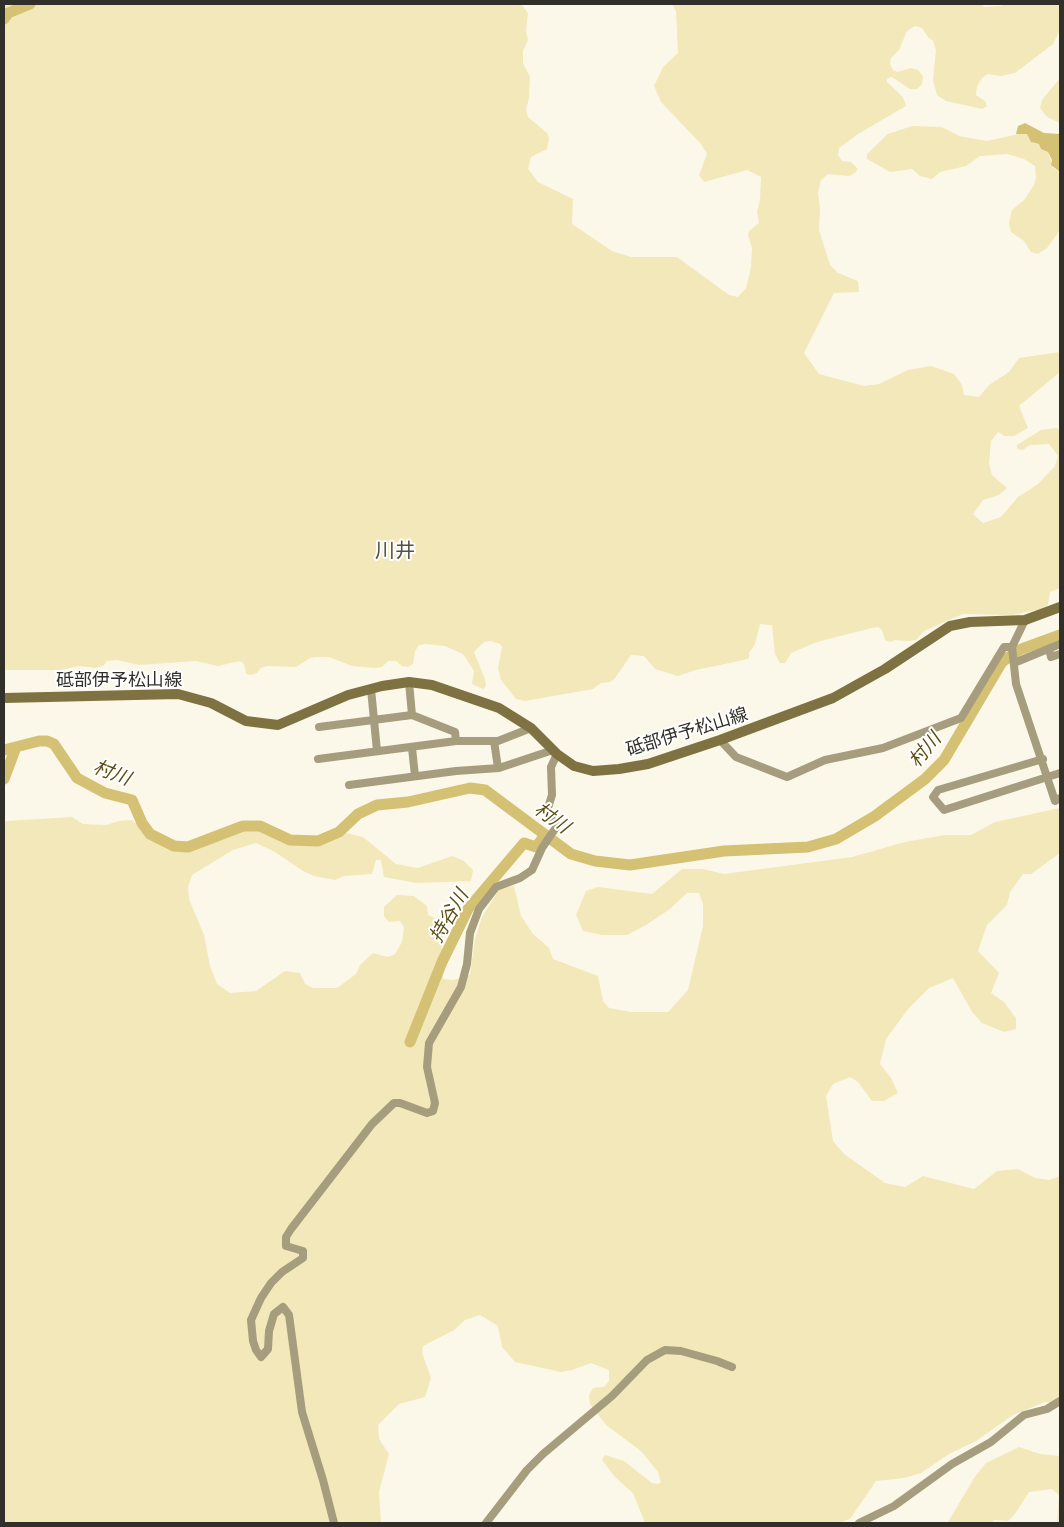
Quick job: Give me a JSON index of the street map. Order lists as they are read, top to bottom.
{
  "streets": {
    "main road": ["砥部伊予松山線"]
  },
  "districts": ["川井"],
  "water": ["村川", "持谷川"]
}
